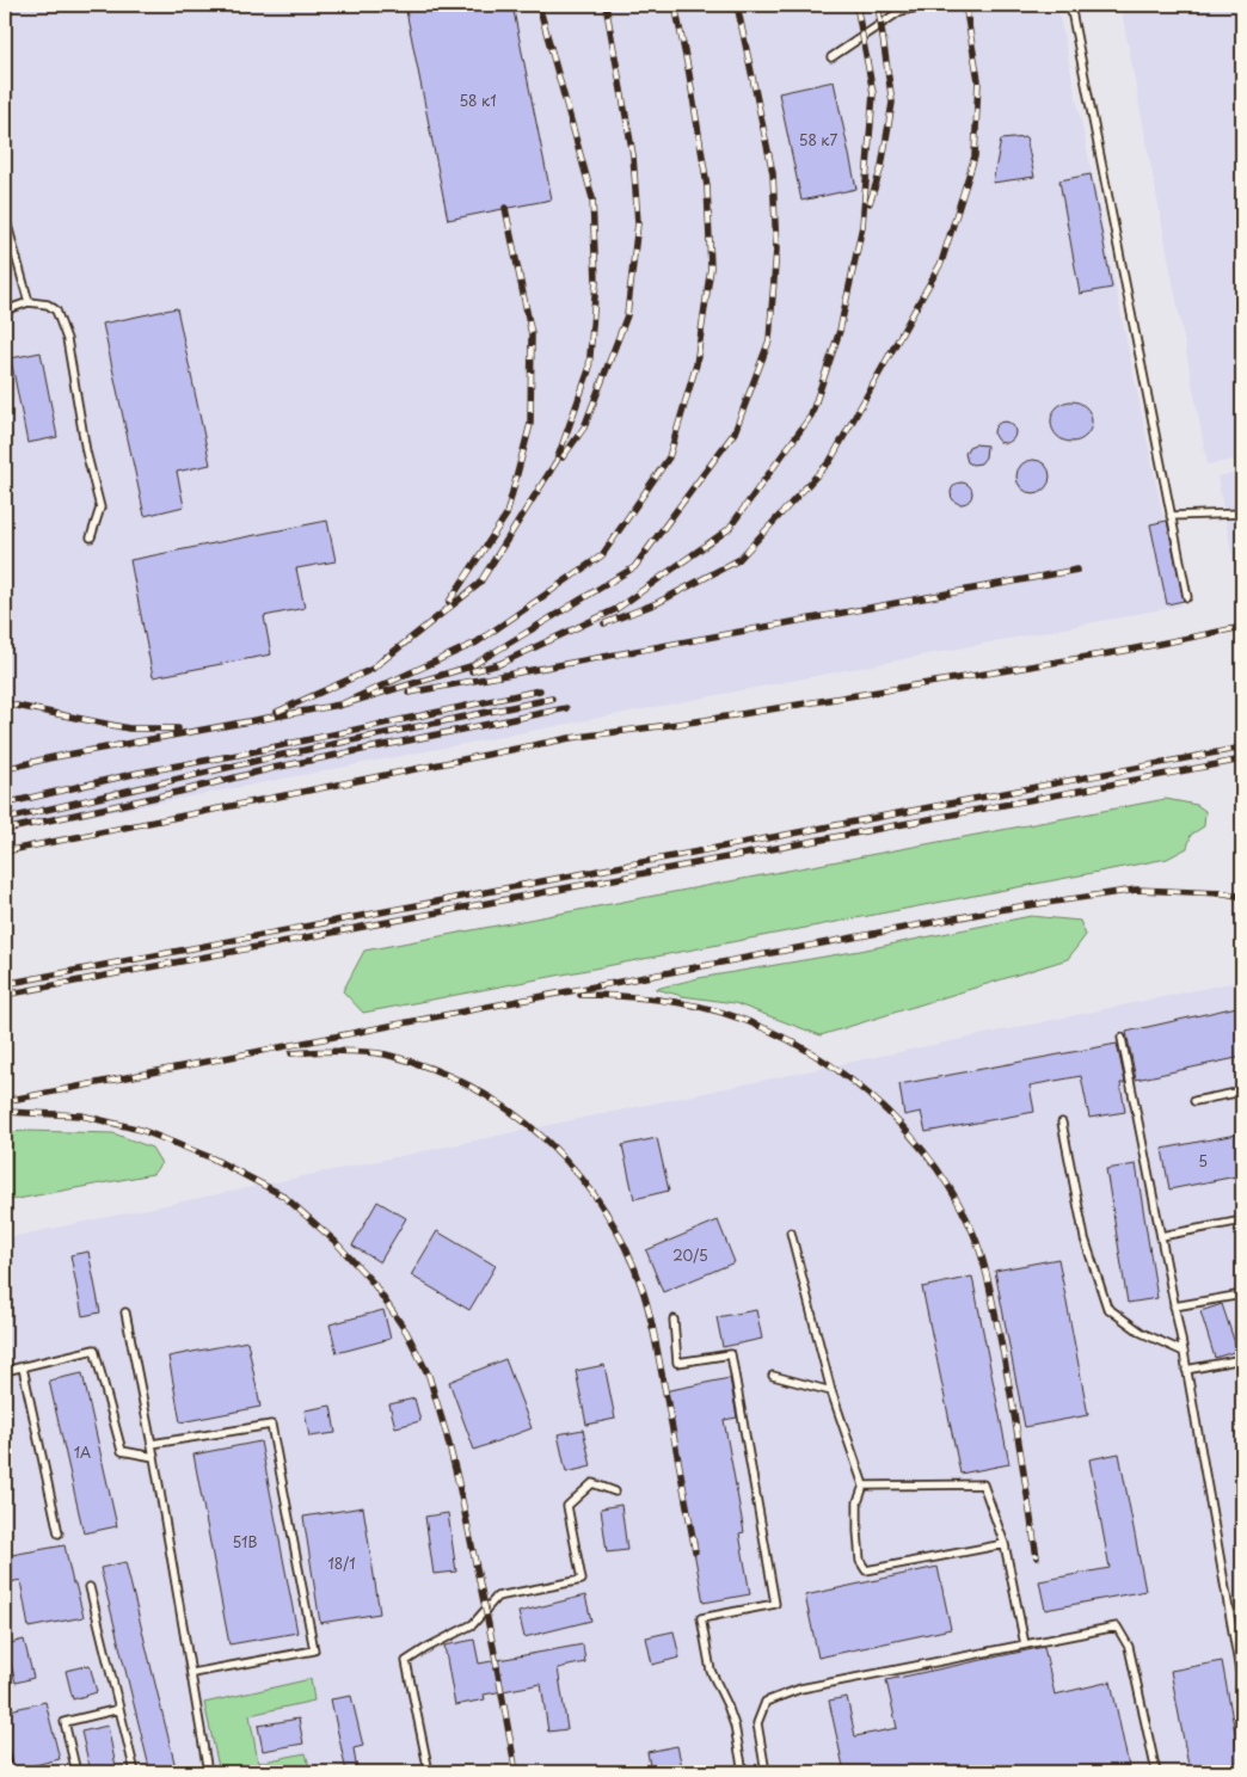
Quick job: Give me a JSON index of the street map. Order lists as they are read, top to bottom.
{
  "house_numbers": [
    "58 к1",
    "58 к7",
    "5",
    "20/5",
    "1А",
    "51В",
    "18/1"
  ]
}
